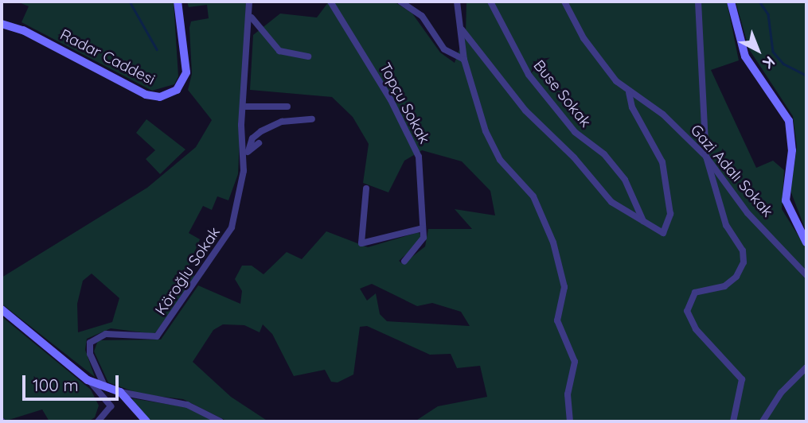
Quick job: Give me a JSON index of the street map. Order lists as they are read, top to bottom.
{
  "streets": {
    "street": [
      "Radar Caddesi",
      "Buse Sokak",
      "Topçu Sokak",
      "Gazi Adalı Sokak",
      "Köroğlu Sokak"
    ]
  },
  "crossings": [
    ["Buse Sokak", "Gazi Adalı Sokak"]
  ],
  "scale_bar": "100 m",
  "north": "bottom right"
}
